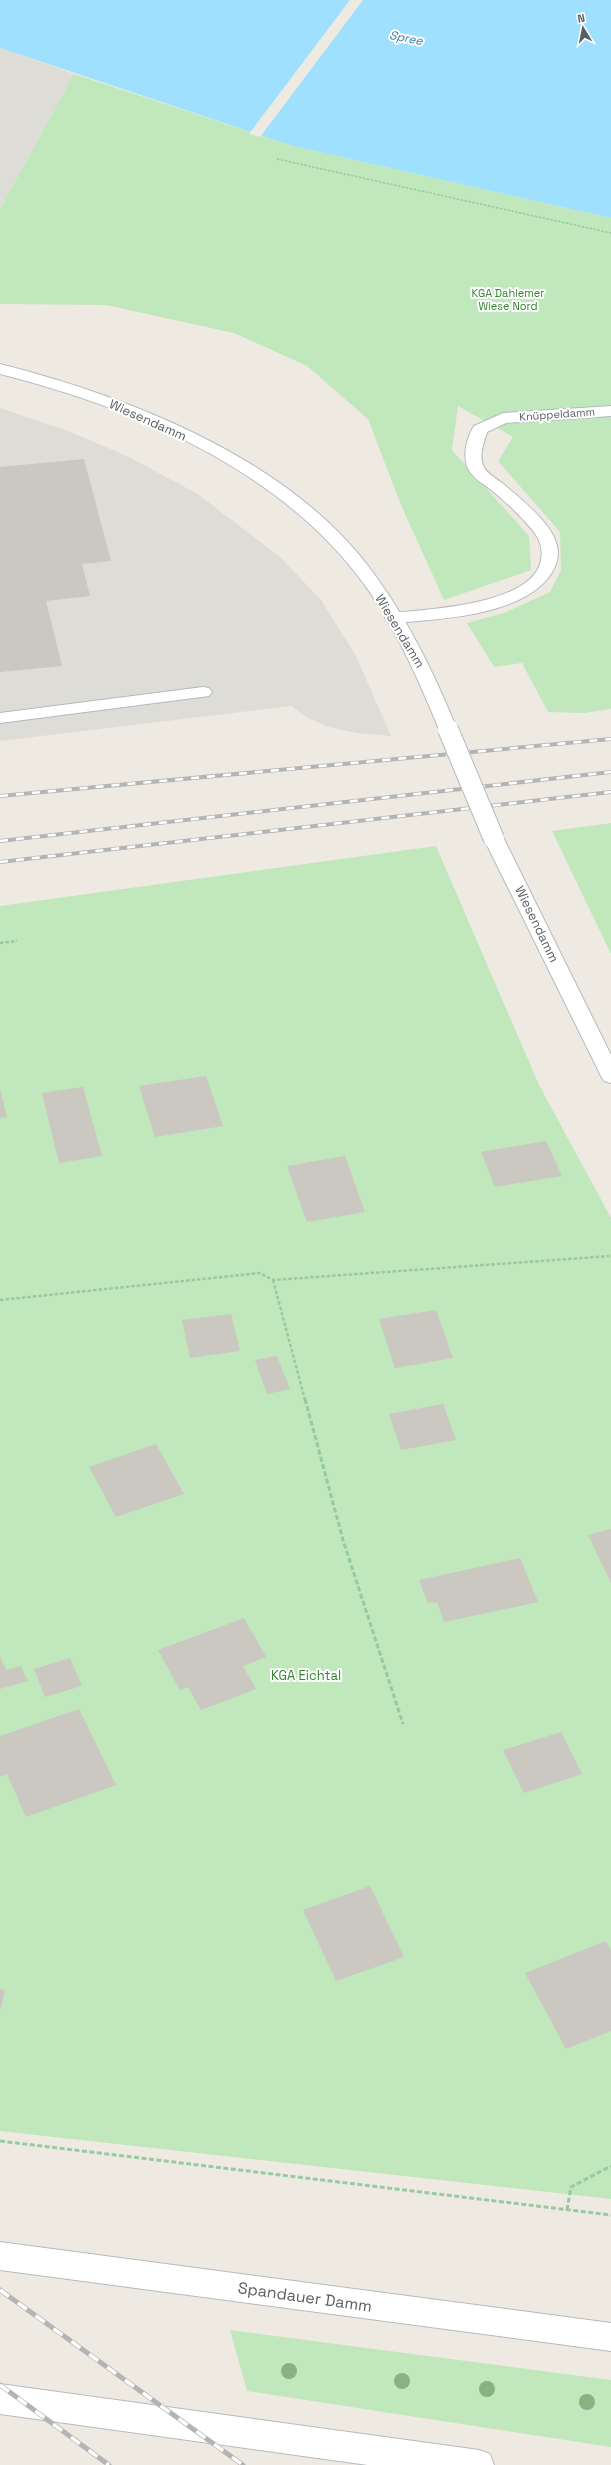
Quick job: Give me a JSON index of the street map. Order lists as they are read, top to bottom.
{
  "streets": {
    "street": ["Knüppeldamm", "Wiesendamm", "Spandauer Damm"]
  },
  "crossings": [
    ["Knüppeldamm", "Wiesendamm"]
  ],
  "water": ["Spree"],
  "parks": ["KGA Dahlemer Wiese Nord", "KGA Eichtal"],
  "north": "top"
}
